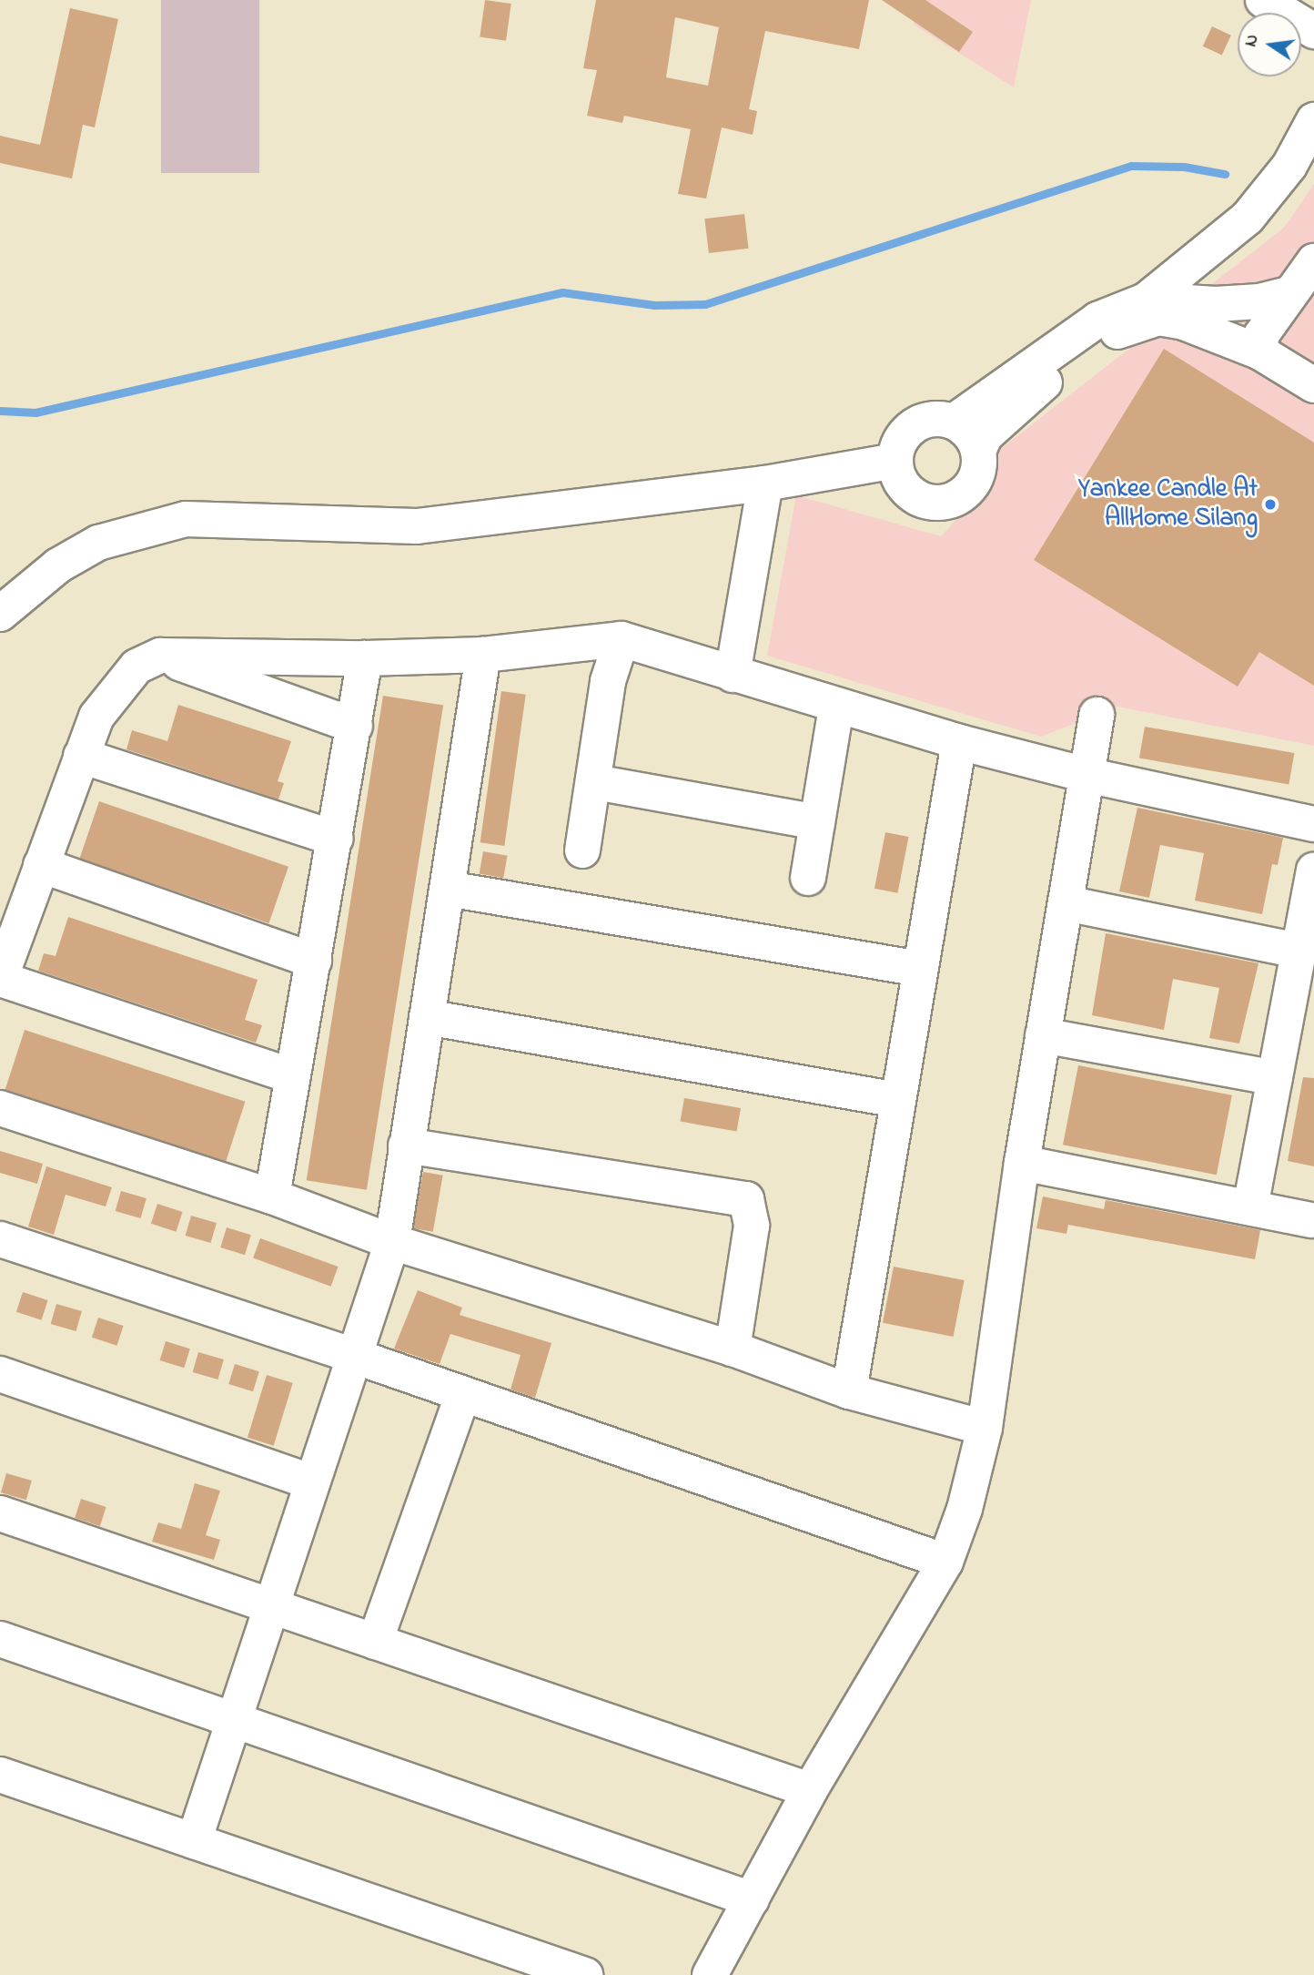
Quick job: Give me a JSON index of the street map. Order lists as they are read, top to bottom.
{
  "places": ["Yankee Candle At AllHome Silang"],
  "north": "left"
}
